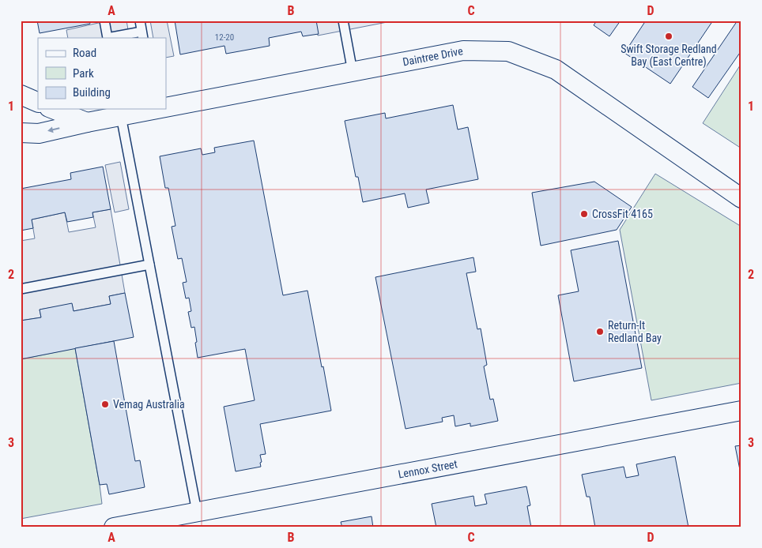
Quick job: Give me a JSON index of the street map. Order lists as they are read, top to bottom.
{
  "streets": {
    "street": ["Daintree Drive", "Lennox Street"]
  },
  "places": [
    "Swift Storage Redland Bay (East Centre)",
    "CrossFit 4165",
    "Return-It Redland Bay",
    "Vemag Australia"
  ],
  "house_numbers": ["12-20"],
  "legend": ["Road", "Park", "Building"],
  "grid": {
    "columns": [
      "A",
      "B",
      "C",
      "D"
    ],
    "rows": ["1", "2", "3"]
  }
}
